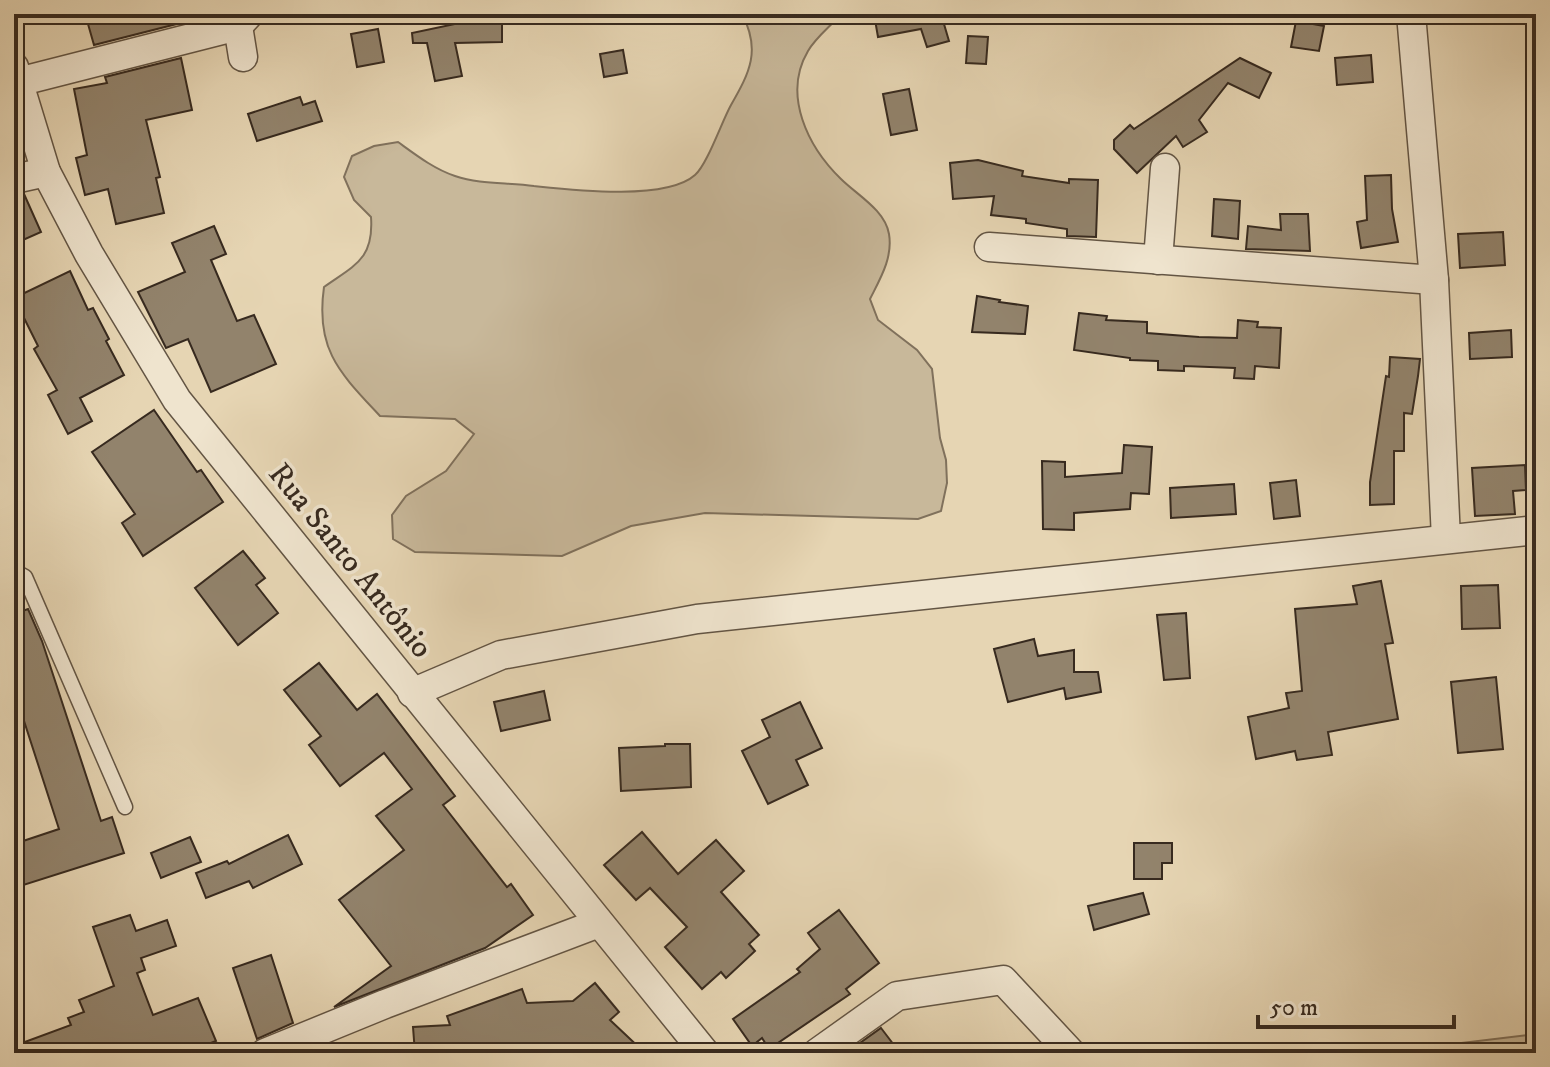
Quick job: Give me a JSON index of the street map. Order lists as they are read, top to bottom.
{
  "streets": {
    "street": ["Rua Santo Antônio"]
  },
  "scale_bar": "50 m"
}
